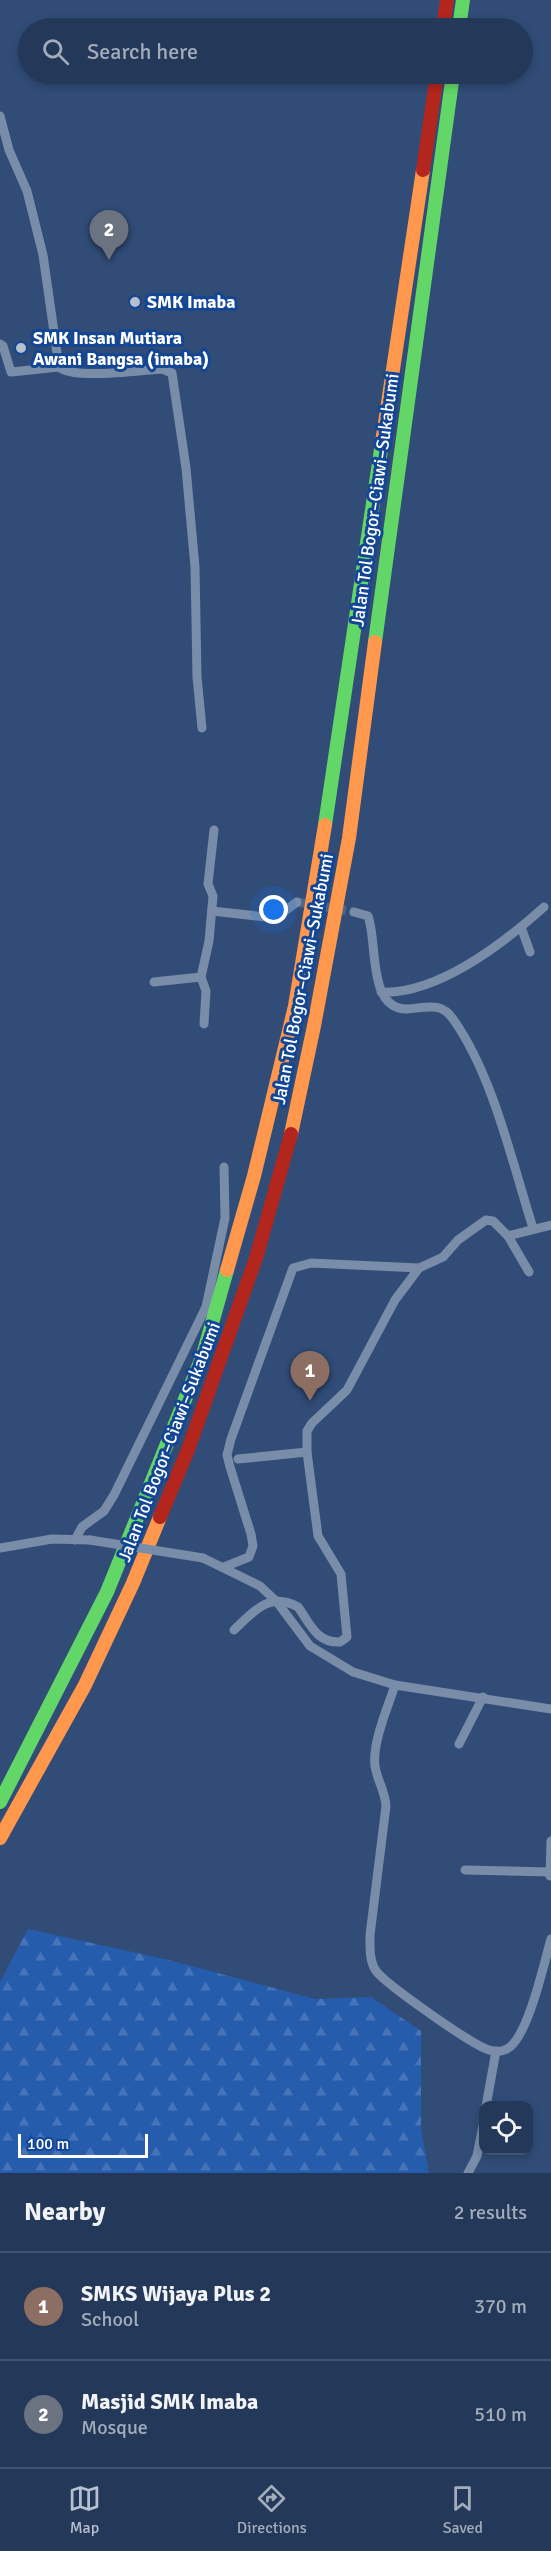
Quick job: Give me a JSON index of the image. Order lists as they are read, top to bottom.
{
  "streets": {
    "highway": ["Jalan Tol Bogor–Ciawi–Sukabumi"]
  },
  "places": ["SMK Imaba", "SMK Insan Mutiara Awani Bangsa (imaba)"],
  "scale_bar": "100 m",
  "page": {
    "search": "Search here",
    "pins": ["2", "1"],
    "scale": "100 m",
    "heading": ["Nearby", "2 results"],
    "list": [
      {
        "mark": "1",
        "name": "SMKS Wijaya Plus 2",
        "note": "School",
        "value": "370 m"
      },
      {
        "mark": "2",
        "name": "Masjid SMK Imaba",
        "note": "Mosque",
        "value": "510 m"
      }
    ],
    "nav": ["Map", "Directions", "Saved"]
  }
}
